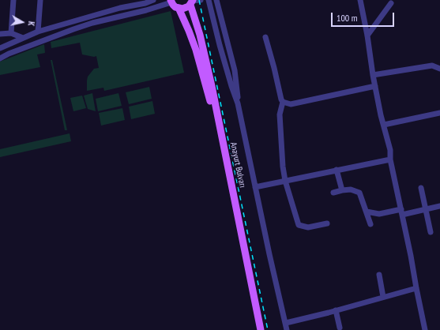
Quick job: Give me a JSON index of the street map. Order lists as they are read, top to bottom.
{
  "streets": {
    "main road": ["Anayurt Bulvarı"]
  },
  "scale_bar": "100 m",
  "north": "right"
}
